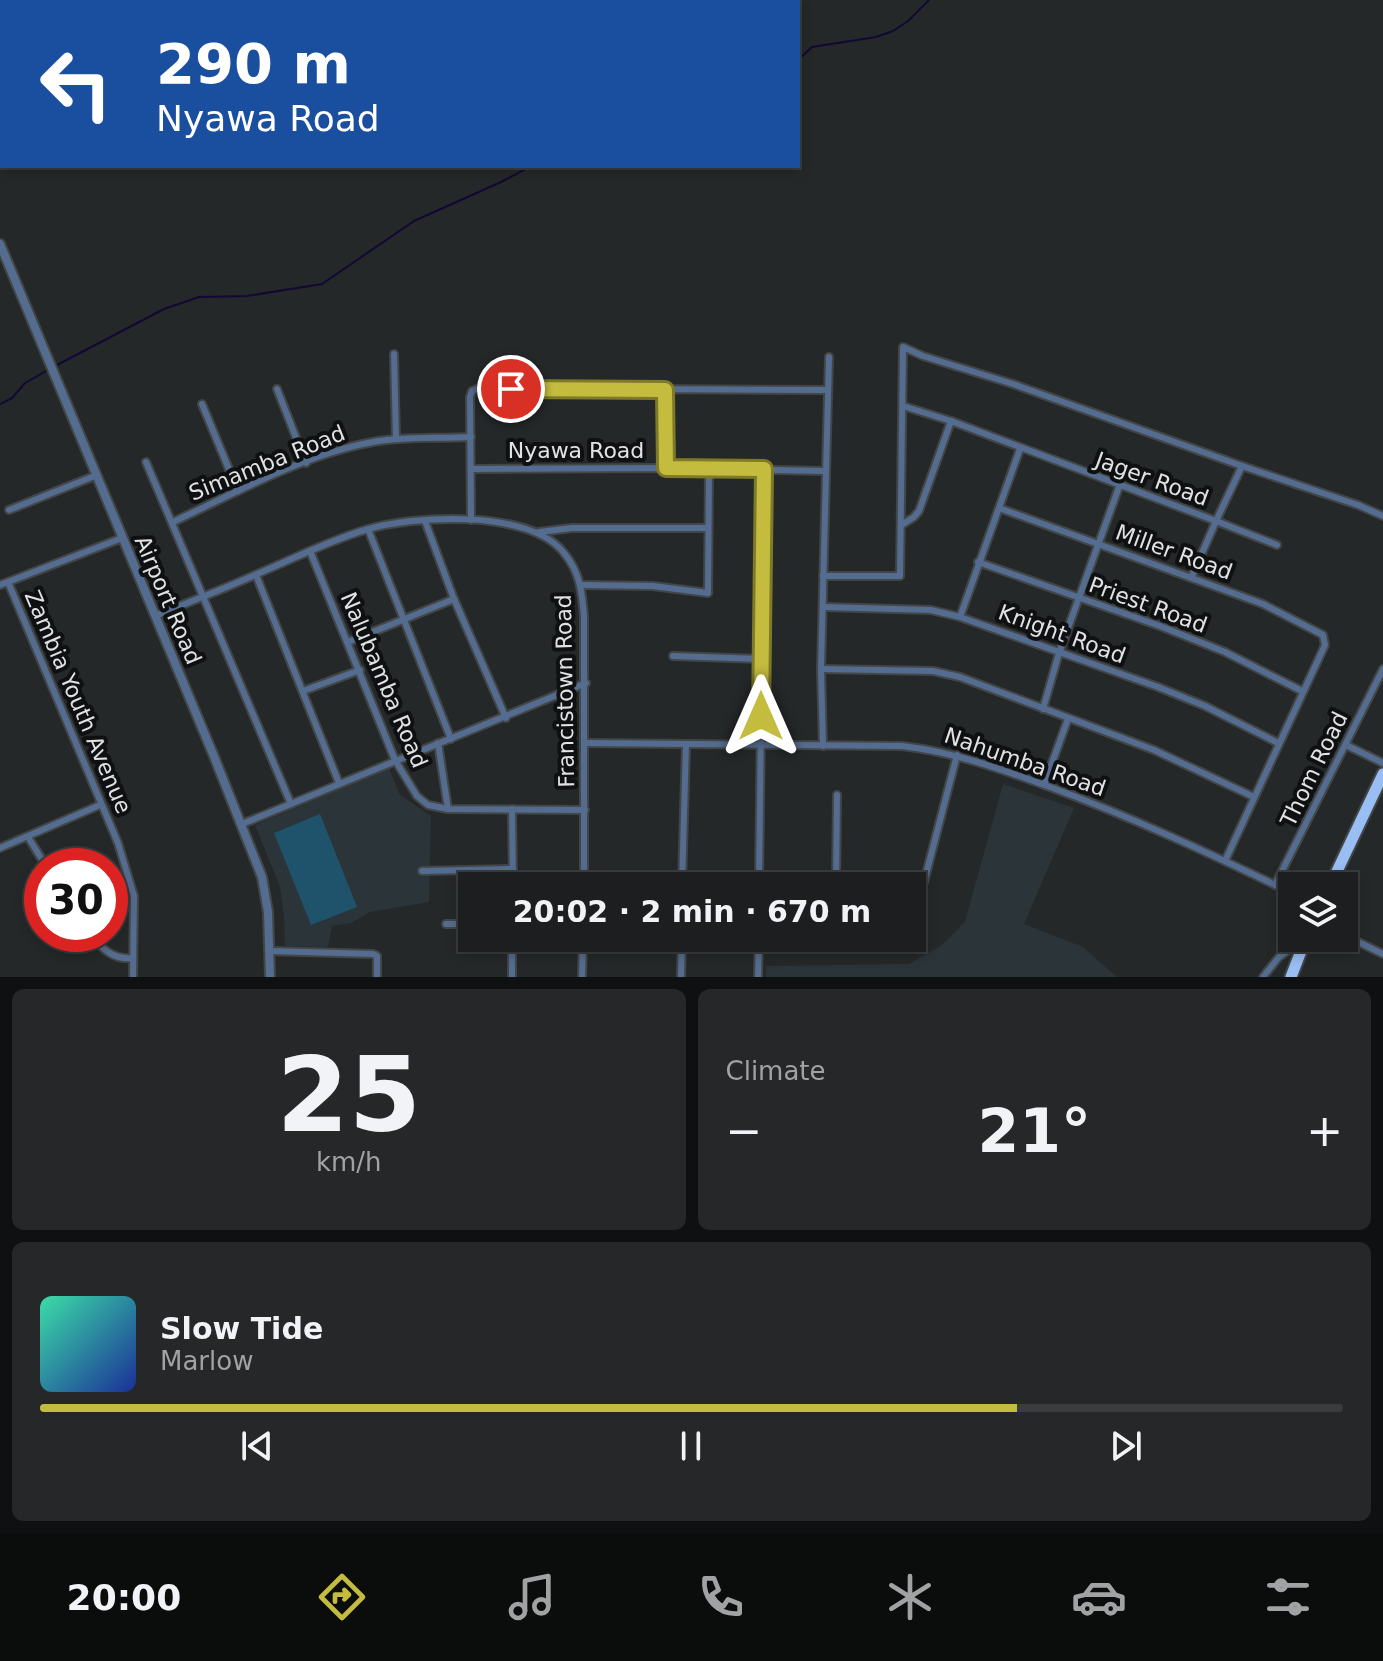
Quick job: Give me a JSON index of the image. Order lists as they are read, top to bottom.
{
  "streets": {
    "street": [
      "Nyawa Road",
      "Simamba Road",
      "Jager Road",
      "Miller Road",
      "Airport Road",
      "Priest Road",
      "Knight Road",
      "Nalubamba Road",
      "Francistown Road",
      "Zambia Youth Avenue",
      "Nahumba Road",
      "Thom Road"
    ]
  },
  "crossings": [
    ["Jager Road", "Miller Road"],
    ["Miller Road", "Priest Road"],
    ["Airport Road", "Francistown Road"],
    ["Nalubamba Road", "Francistown Road"],
    ["Francistown Road", "Nahumba Road"],
    ["Nahumba Road", "Thom Road"]
  ],
  "page": {
    "turn": ["290 m", "Nyawa Road"],
    "limit": "30",
    "trip": "20:02 · 2 min · 670 m",
    "tile": [
      ["25", "km/h"],
      "Climate"
    ],
    "heat": ["−", "21°", "+"],
    "song": ["Slow Tide", "Marlow"],
    "tabs": "20:00"
  }
}
